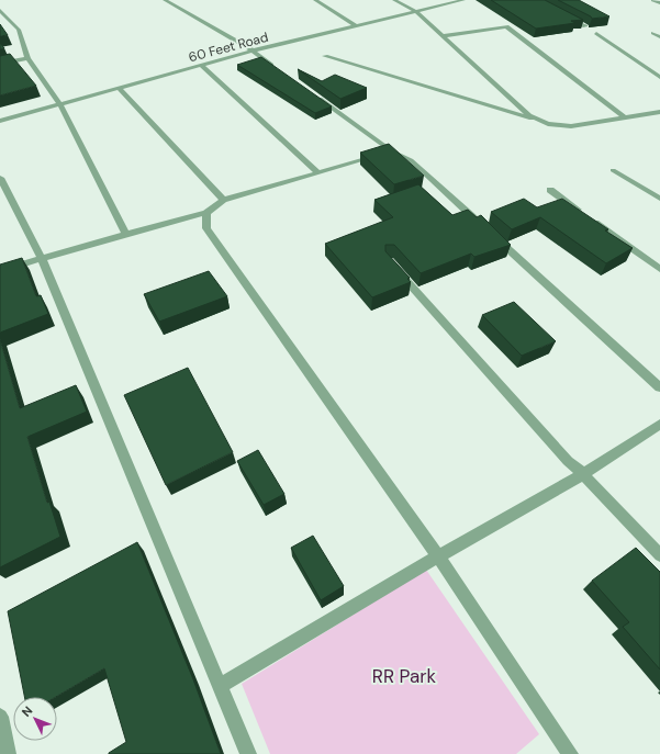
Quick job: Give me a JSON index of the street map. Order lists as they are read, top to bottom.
{
  "streets": {
    "street": ["60 Feet Road"]
  },
  "parks": ["RR Park"],
  "north": "top left"
}
